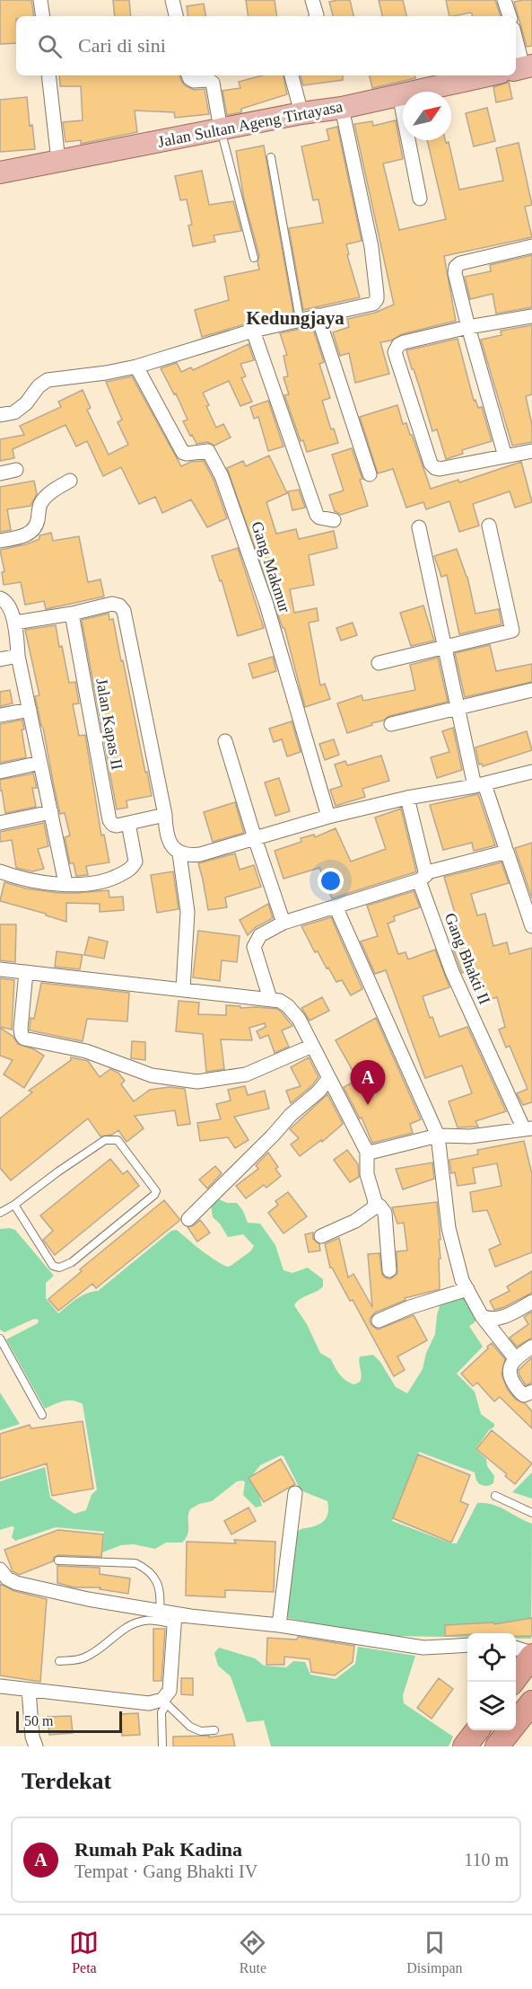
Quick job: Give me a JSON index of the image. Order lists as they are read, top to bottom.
{
  "streets": {
    "main road": ["Jalan Sultan Ageng Tirtayasa"],
    "street": ["Gang Makmur", "Jalan Kapas II", "Gang Bhakti II"]
  },
  "districts": ["Kedungjaya"],
  "scale_bar": "50 m",
  "north": "top right",
  "page": {
    "search": "Cari di sini",
    "pins": "A",
    "scale": "50 m",
    "heading": "Terdekat",
    "list": [
      {
        "mark": "A",
        "name": "Rumah Pak Kadina",
        "note": "Tempat · Gang Bhakti IV",
        "value": "110 m"
      }
    ],
    "nav": ["Peta", "Rute", "Disimpan"]
  }
}
